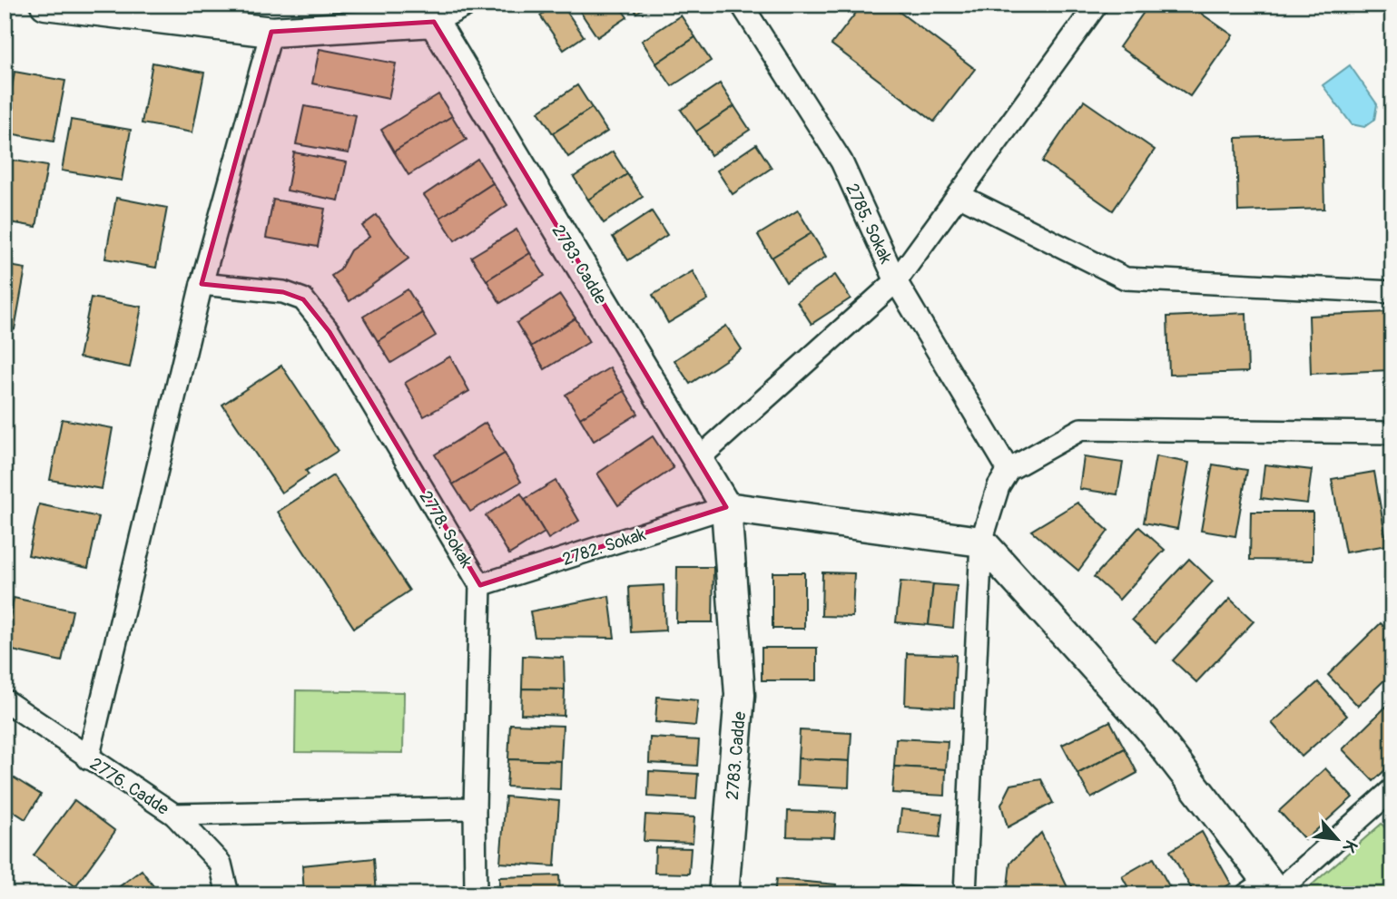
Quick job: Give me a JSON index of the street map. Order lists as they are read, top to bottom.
{
  "streets": {
    "main road": ["2783. Cadde"],
    "street": [
      "2785. Sokak",
      "2778. Sokak",
      "2782. Sokak",
      "2776. Cadde"
    ]
  },
  "crossings": [
    ["2785. Sokak", "2783. Cadde"],
    ["2783. Cadde", "2782. Sokak"],
    ["2778. Sokak", "2782. Sokak"]
  ],
  "north": "bottom right"
}
